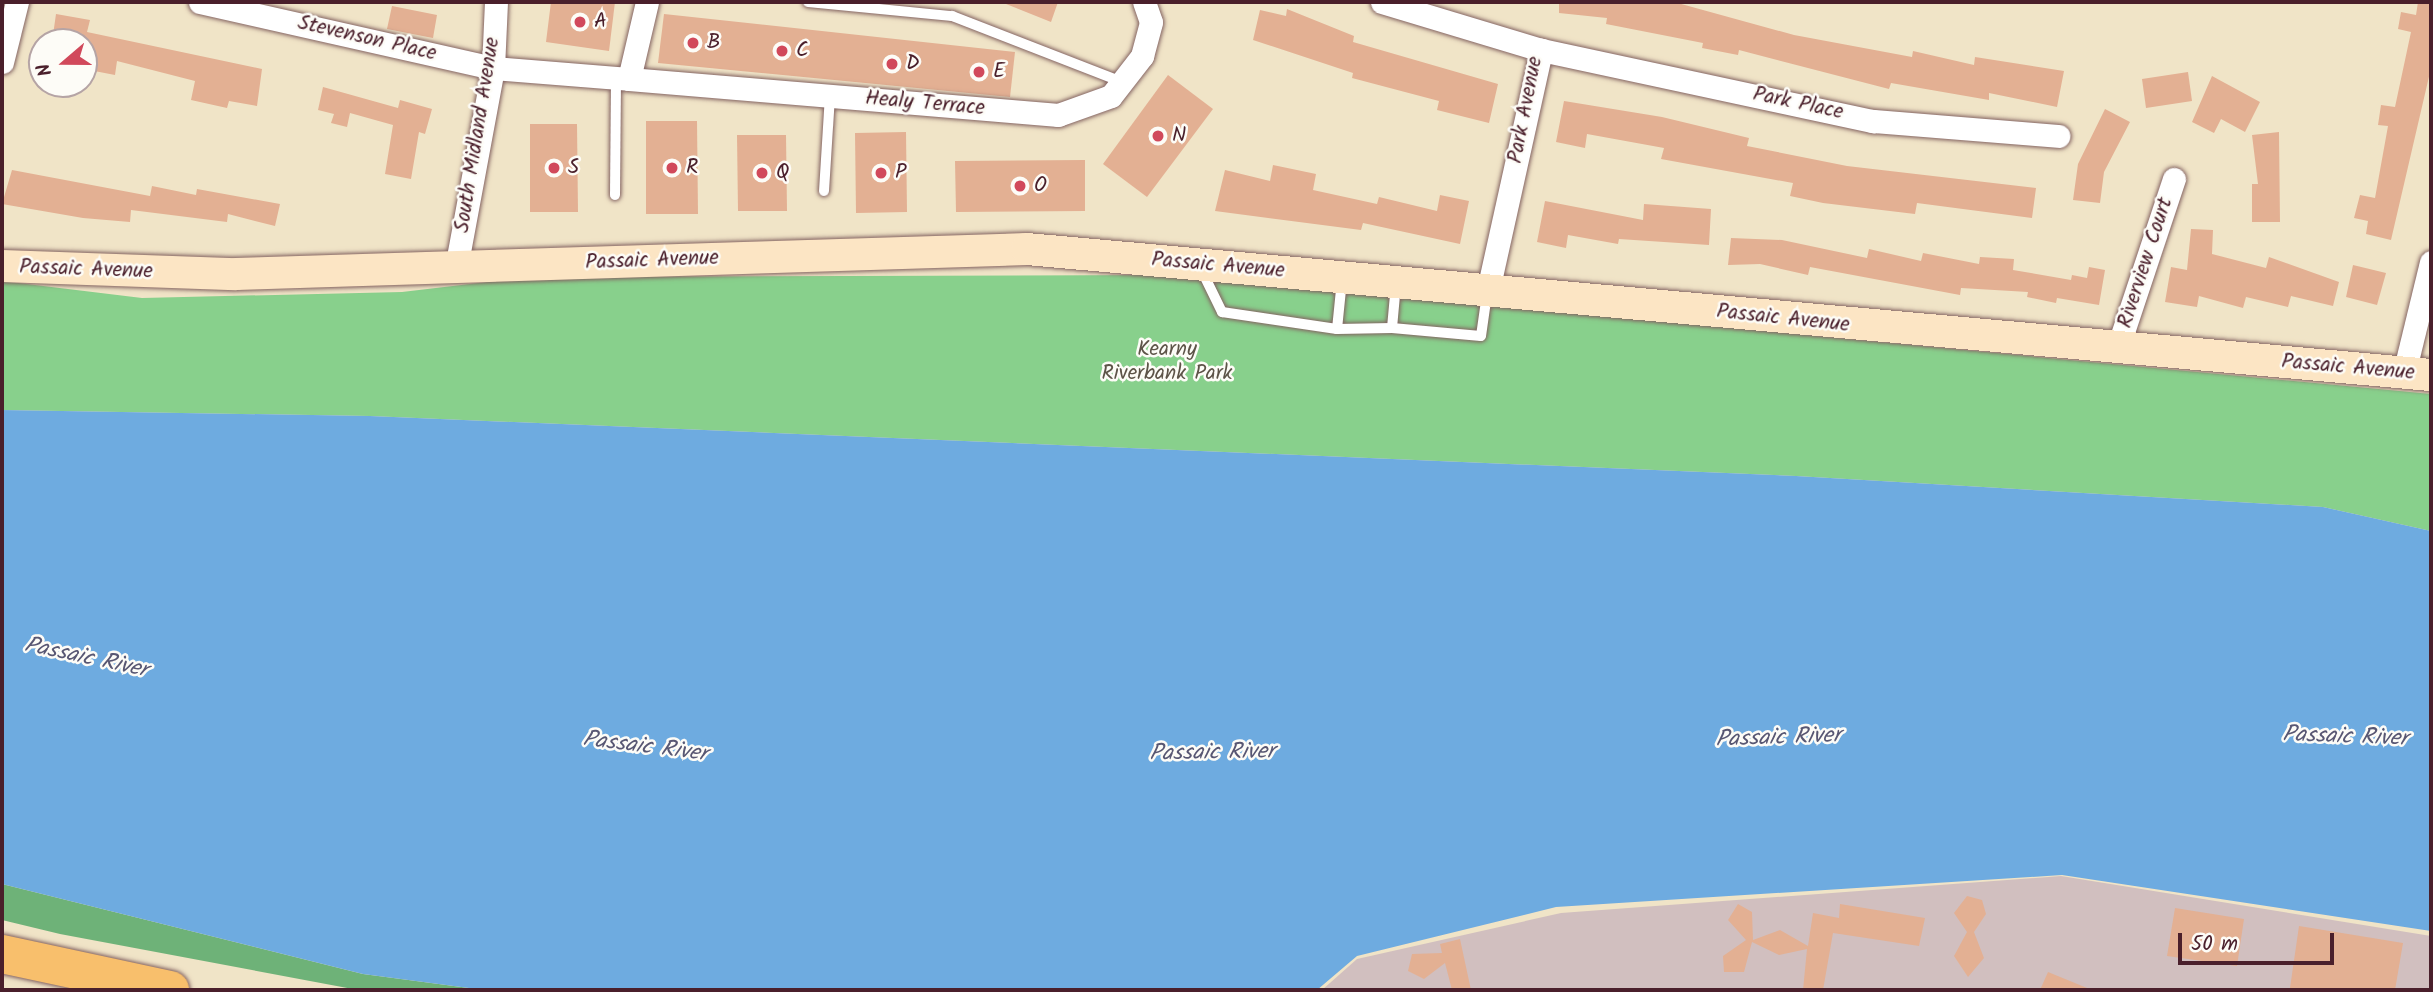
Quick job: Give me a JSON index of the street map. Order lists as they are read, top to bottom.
{
  "streets": {
    "main road": ["Passaic Avenue"],
    "street": [
      "Stevenson Place",
      "Healy Terrace",
      "Park Place",
      "Park Avenue",
      "South Midland Avenue",
      "Riverview Court"
    ]
  },
  "crossings": [
    ["Stevenson Place", "Healy Terrace"],
    ["Stevenson Place", "South Midland Avenue"],
    ["Healy Terrace", "South Midland Avenue"],
    ["Park Place", "Park Avenue"],
    ["Park Avenue", "Passaic Avenue"],
    ["South Midland Avenue", "Passaic Avenue"],
    ["Passaic Avenue", "Riverview Court"]
  ],
  "water": ["Passaic River"],
  "parks": ["Kearny Riverbank Park"],
  "places": [
    "A",
    "B",
    "C",
    "D",
    "E",
    "N",
    "S",
    "R",
    "Q",
    "P",
    "O"
  ],
  "scale_bar": "50 m",
  "north": "left"
}
